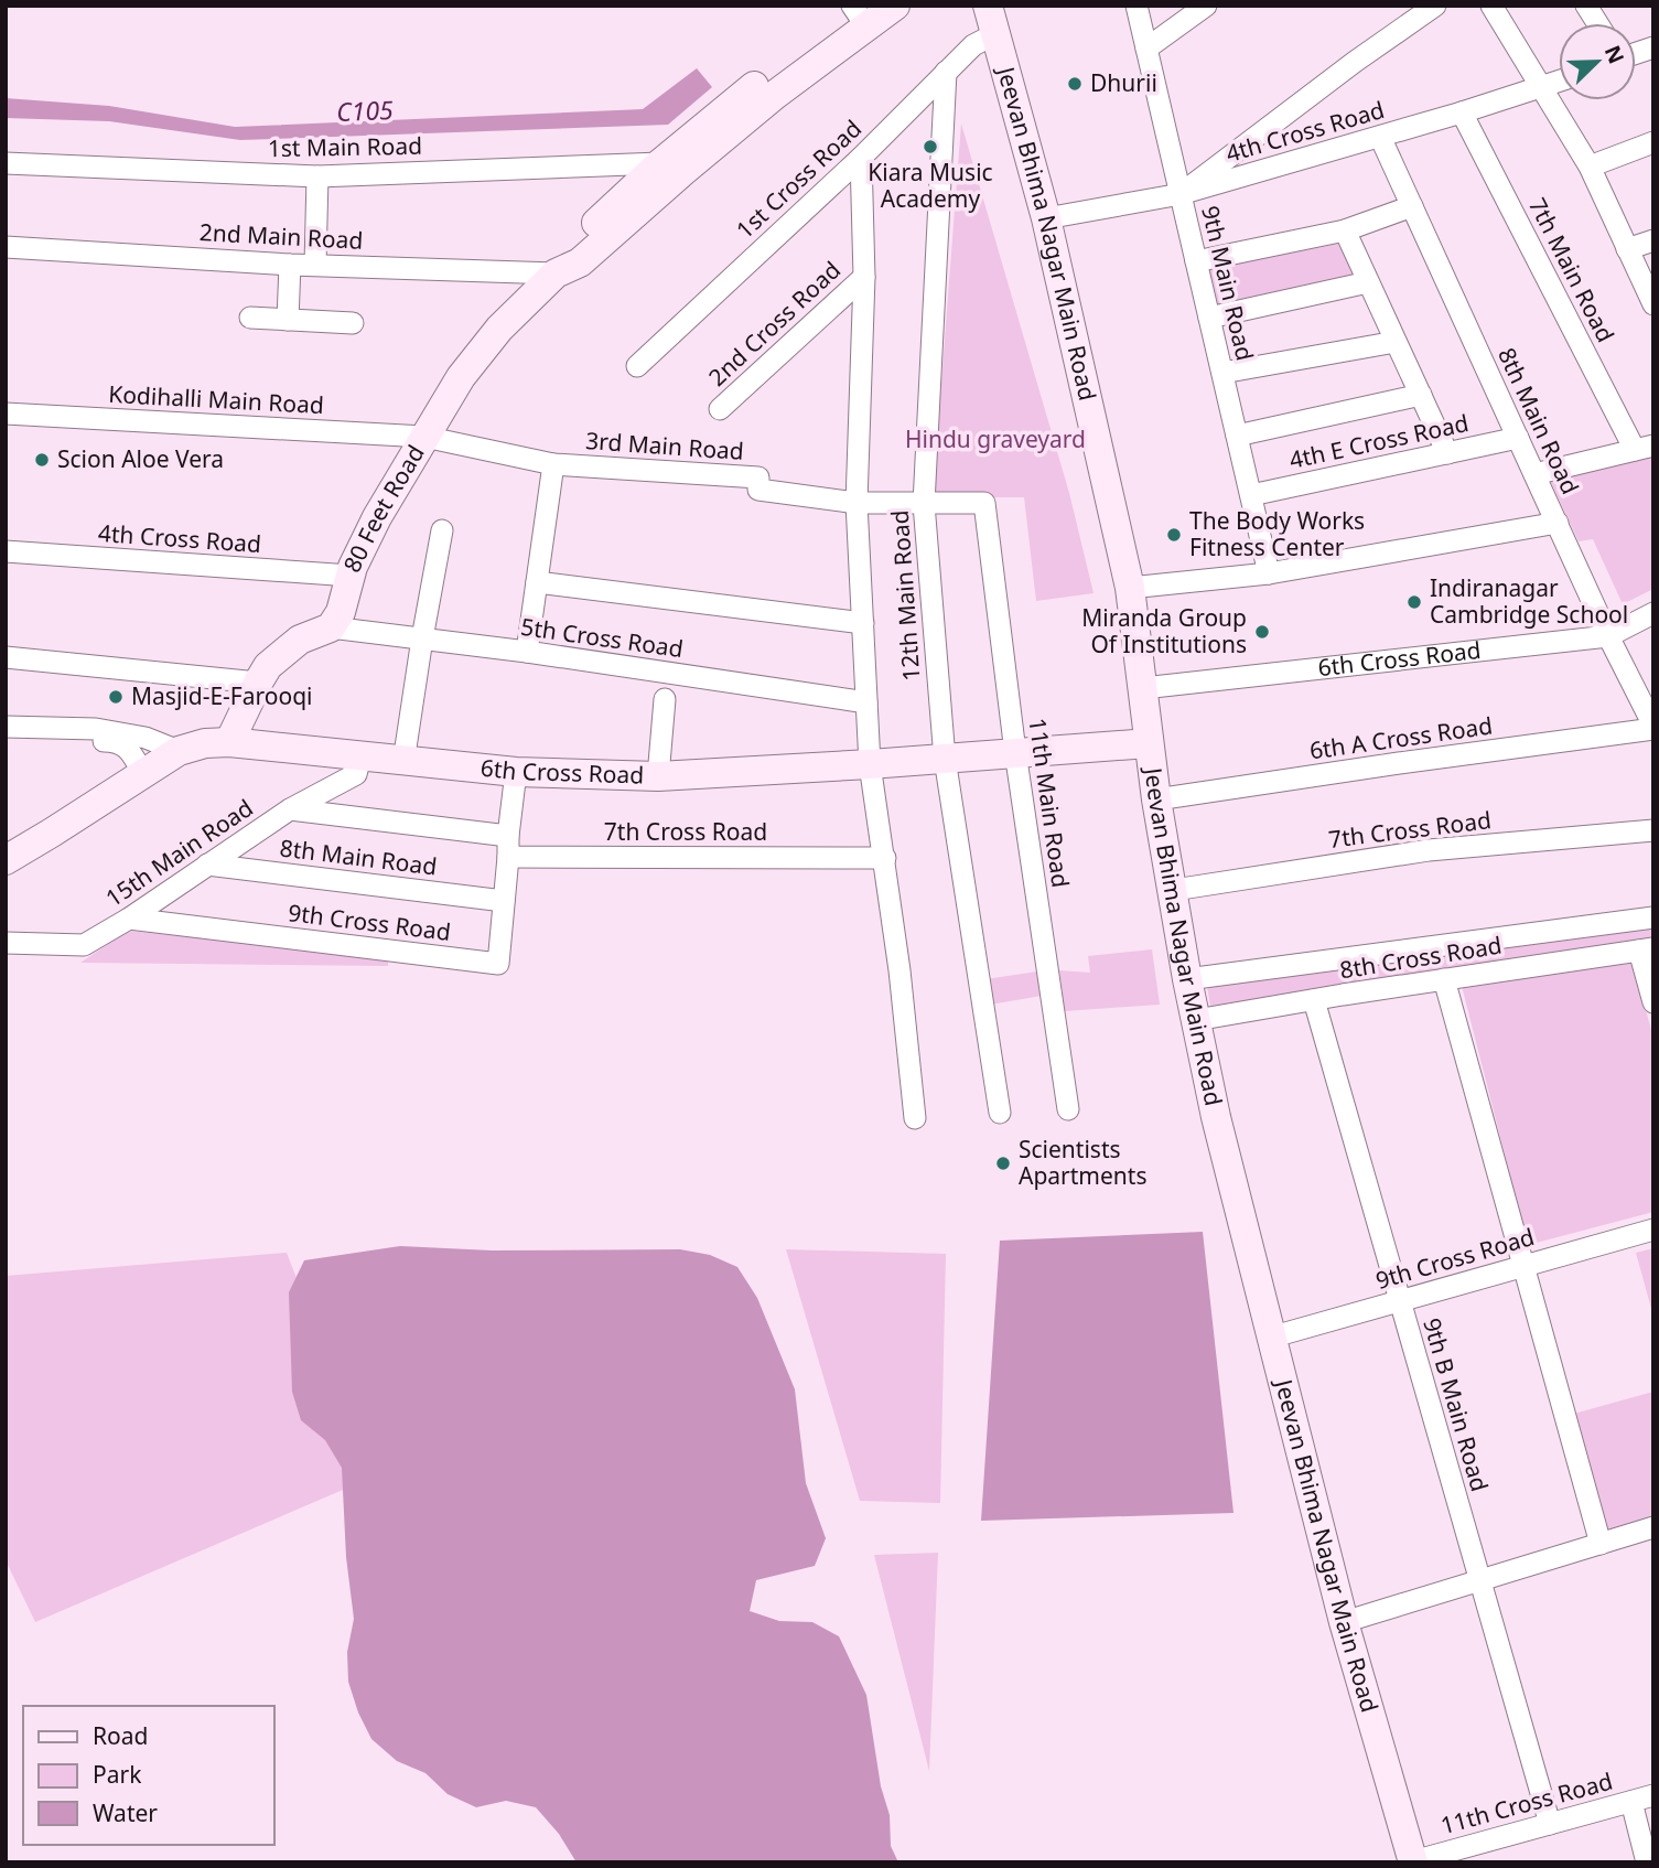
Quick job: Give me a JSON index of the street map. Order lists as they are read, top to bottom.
{
  "streets": {
    "street": [
      "4th Cross Road",
      "1st Main Road",
      "1st Cross Road",
      "Jeevan Bhima Nagar Main Road",
      "2nd Main Road",
      "7th Main Road",
      "9th Main Road",
      "2nd Cross Road",
      "Kodihalli Main Road",
      "8th Main Road",
      "4th E Cross Road",
      "3rd Main Road",
      "80 Feet Road",
      "12th Main Road",
      "5th Cross Road",
      "6th Cross Road",
      "6th A Cross Road",
      "11th Main Road",
      "7th Cross Road",
      "15th Main Road",
      "9th Cross Road",
      "8th Cross Road",
      "9th B Main Road",
      "11th Cross Road"
    ]
  },
  "crossings": [
    ["4th Cross Road", "Jeevan Bhima Nagar Main Road"],
    ["4th Cross Road", "7th Main Road"],
    ["4th Cross Road", "9th Main Road"],
    ["4th Cross Road", "8th Main Road"],
    ["4th Cross Road", "80 Feet Road"],
    ["1st Main Road", "80 Feet Road"],
    ["1st Cross Road", "Jeevan Bhima Nagar Main Road"],
    ["1st Cross Road", "12th Main Road"],
    ["Jeevan Bhima Nagar Main Road", "6th Cross Road"],
    ["Jeevan Bhima Nagar Main Road", "6th A Cross Road"],
    ["Jeevan Bhima Nagar Main Road", "7th Cross Road"],
    ["Jeevan Bhima Nagar Main Road", "9th Cross Road"],
    ["Jeevan Bhima Nagar Main Road", "8th Cross Road"],
    ["Jeevan Bhima Nagar Main Road", "11th Cross Road"],
    ["2nd Main Road", "80 Feet Road"],
    ["9th Main Road", "4th E Cross Road"],
    ["Kodihalli Main Road", "3rd Main Road"],
    ["Kodihalli Main Road", "80 Feet Road"],
    ["8th Main Road", "4th E Cross Road"],
    ["8th Main Road", "6th Cross Road"],
    ["8th Main Road", "6th A Cross Road"],
    ["8th Main Road", "15th Main Road"],
    ["8th Main Road", "9th Cross Road"],
    ["3rd Main Road", "80 Feet Road"],
    ["3rd Main Road", "12th Main Road"],
    ["3rd Main Road", "11th Main Road"],
    ["80 Feet Road", "5th Cross Road"],
    ["12th Main Road", "6th Cross Road"],
    ["6th Cross Road", "11th Main Road"],
    ["6th Cross Road", "15th Main Road"],
    ["7th Cross Road", "15th Main Road"],
    ["7th Cross Road", "9th Cross Road"],
    ["15th Main Road", "9th Cross Road"],
    ["9th Cross Road", "9th B Main Road"],
    ["8th Cross Road", "9th B Main Road"],
    ["9th B Main Road", "11th Cross Road"]
  ],
  "water": ["C105"],
  "parks": ["Hindu graveyard"],
  "places": [
    "Dhurii",
    "Kiara Music Academy",
    "Scion Aloe Vera",
    "The Body Works Fitness Center",
    "Indiranagar Cambridge School",
    "Miranda Group Of Institutions",
    "Masjid-E-Farooqi",
    "Scientists Apartments"
  ],
  "legend": ["Road", "Park", "Water"],
  "north": "top right"
}
